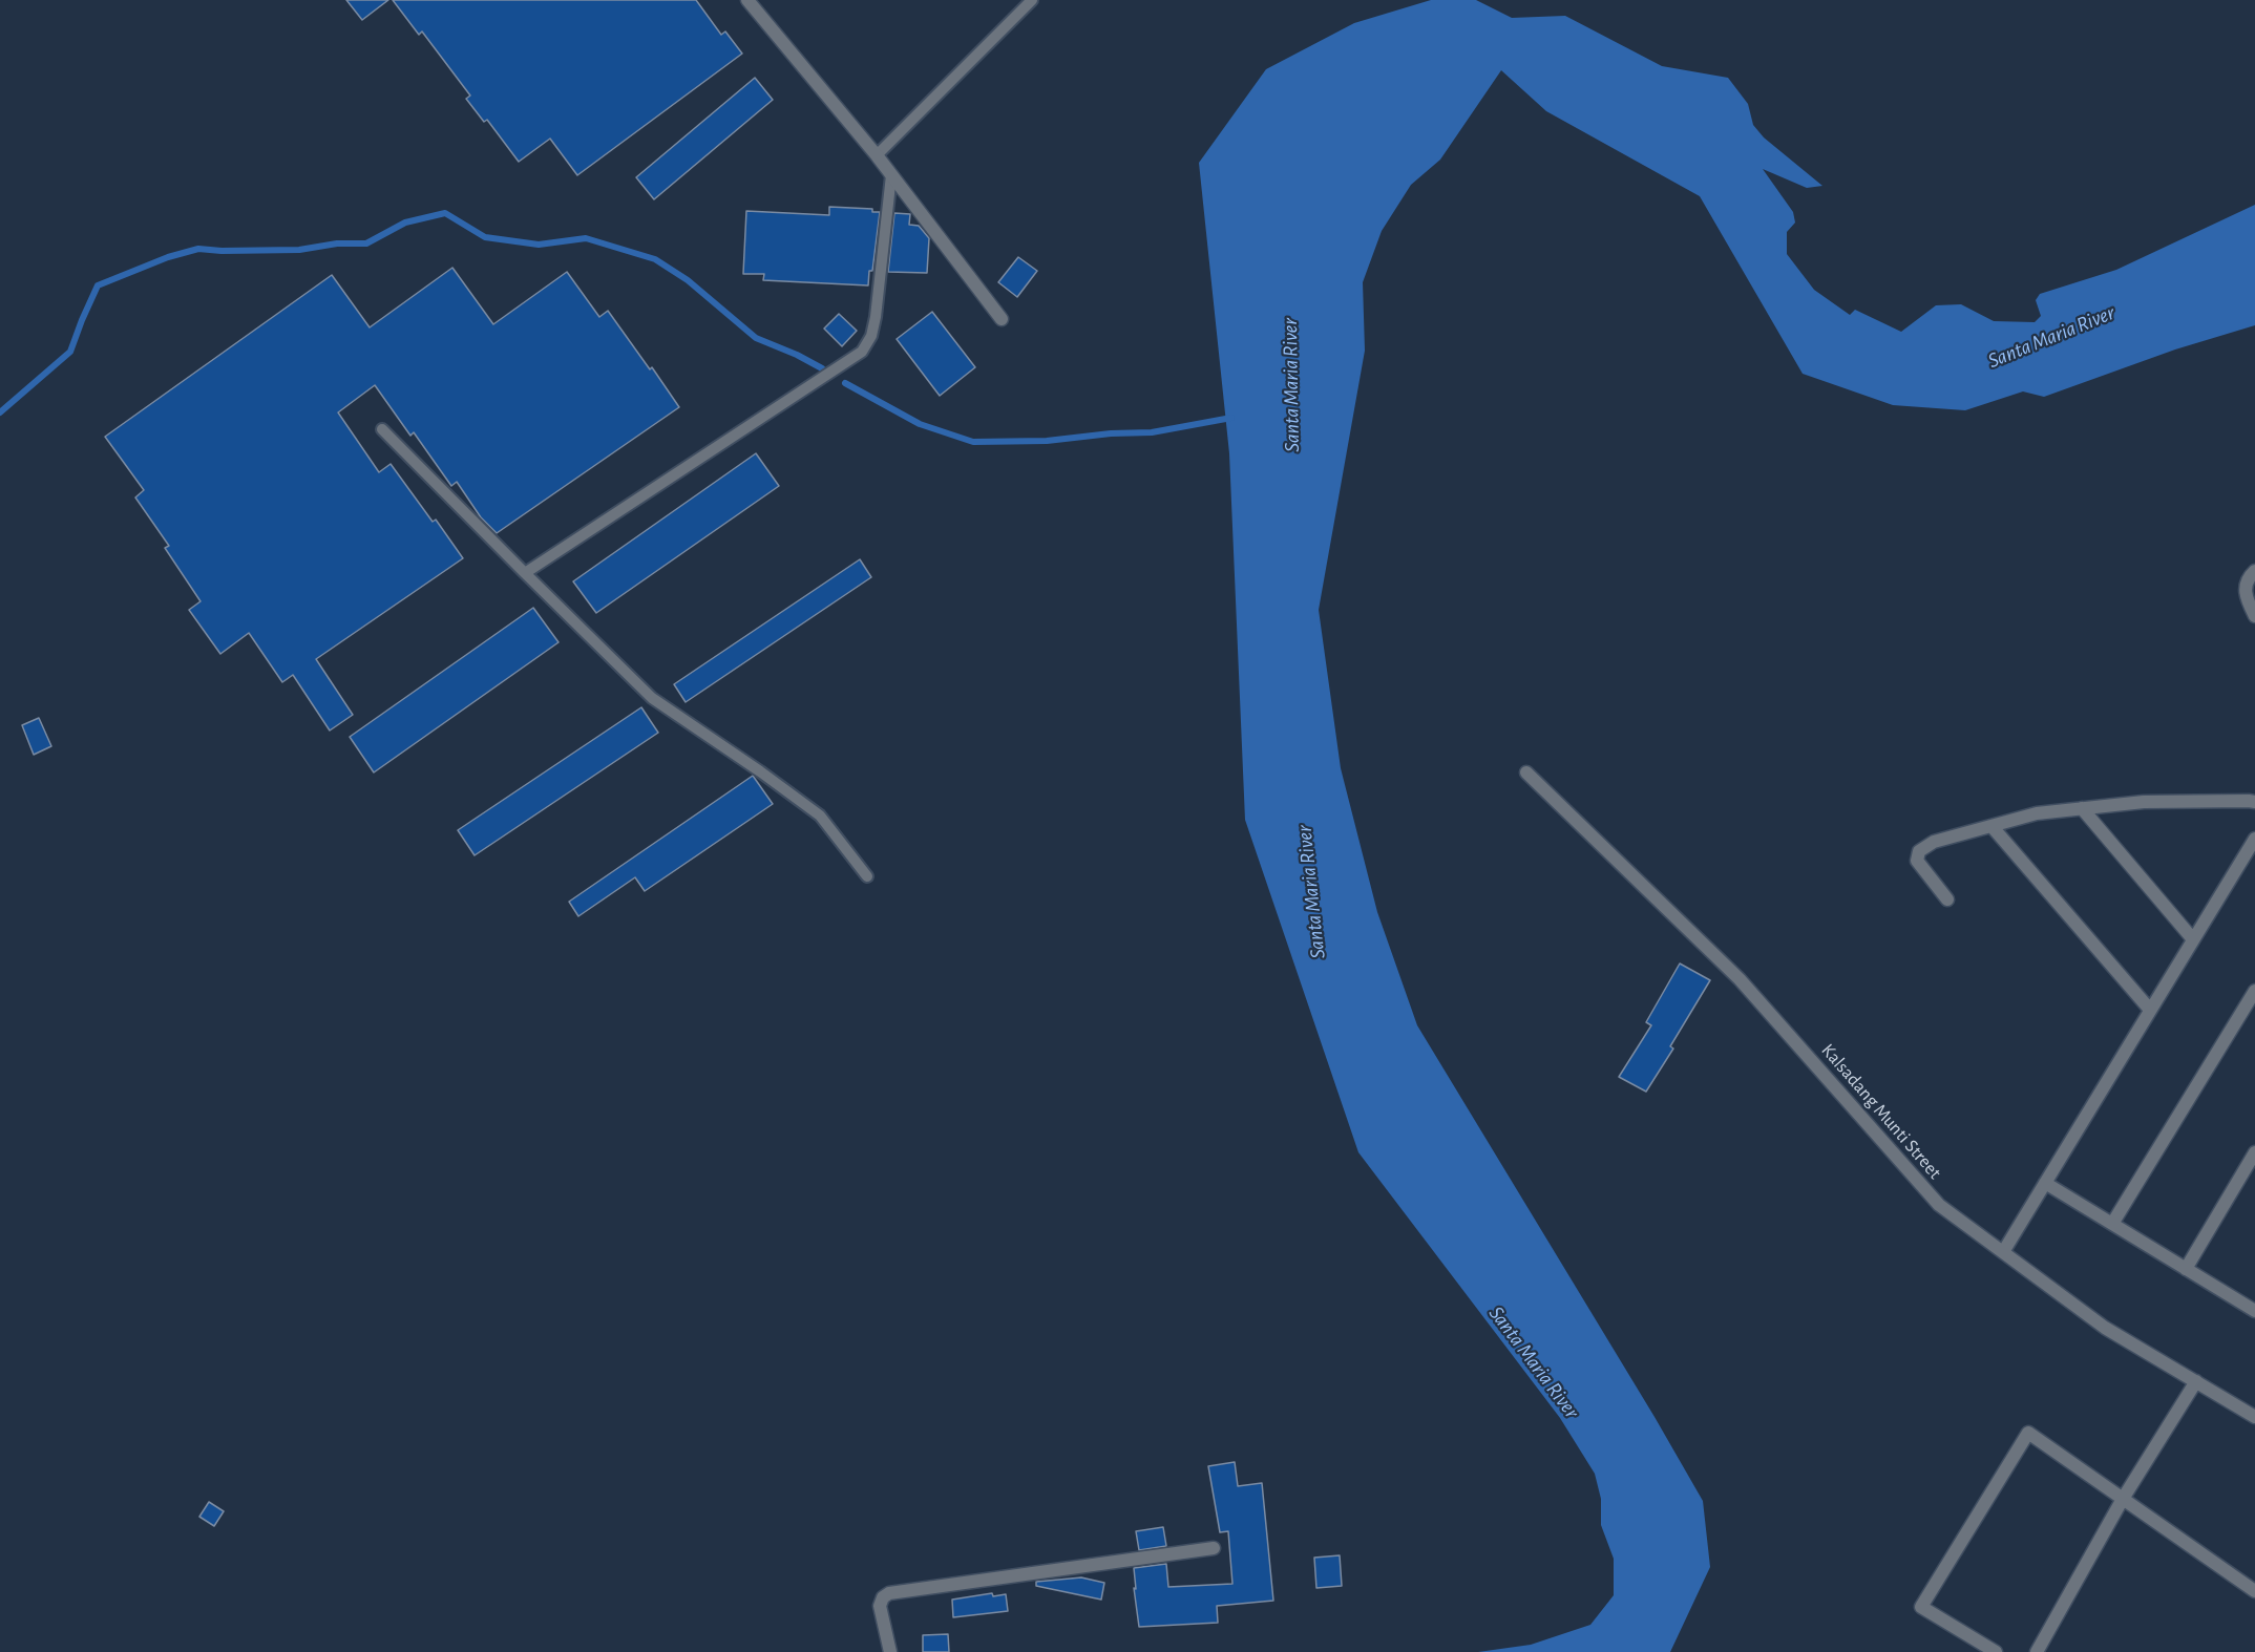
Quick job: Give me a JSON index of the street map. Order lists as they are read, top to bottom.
{
  "streets": {
    "street": ["Kalsadang Munti Street"]
  },
  "water": ["Santa Maria River"]
}
